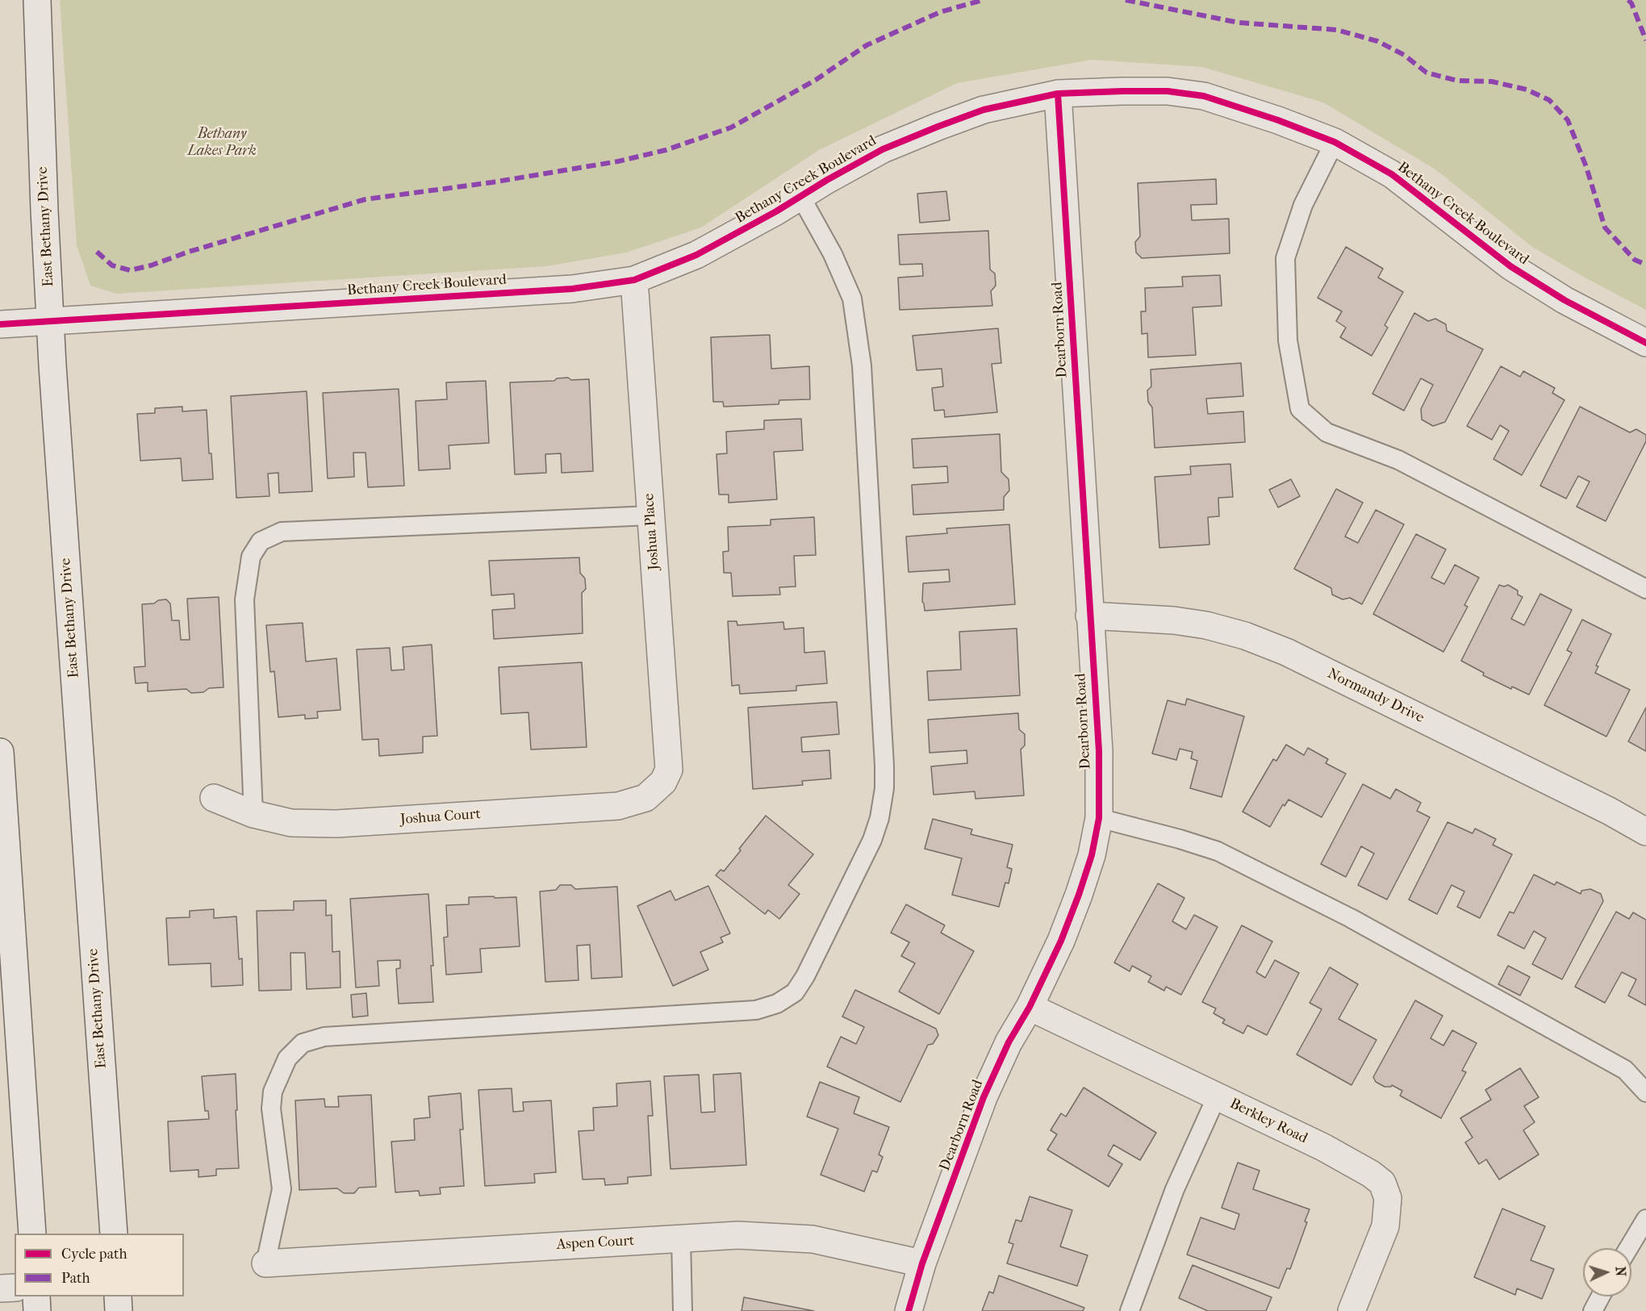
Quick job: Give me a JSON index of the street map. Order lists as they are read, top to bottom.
{
  "streets": {
    "street": [
      "Bethany Creek Boulevard",
      "East Bethany Drive",
      "Dearborn Road",
      "Joshua Place",
      "Normandy Drive",
      "Joshua Court",
      "Berkley Road",
      "Aspen Court"
    ]
  },
  "crossings": [
    ["Bethany Creek Boulevard", "East Bethany Drive"],
    ["Bethany Creek Boulevard", "Dearborn Road"],
    ["Bethany Creek Boulevard", "Joshua Place"],
    ["Dearborn Road", "Normandy Drive"],
    ["Dearborn Road", "Berkley Road"],
    ["Dearborn Road", "Aspen Court"],
    ["Joshua Place", "Joshua Court"]
  ],
  "parks": ["Bethany Lakes Park"],
  "legend": ["Cycle path", "Path"],
  "north": "right"
}
